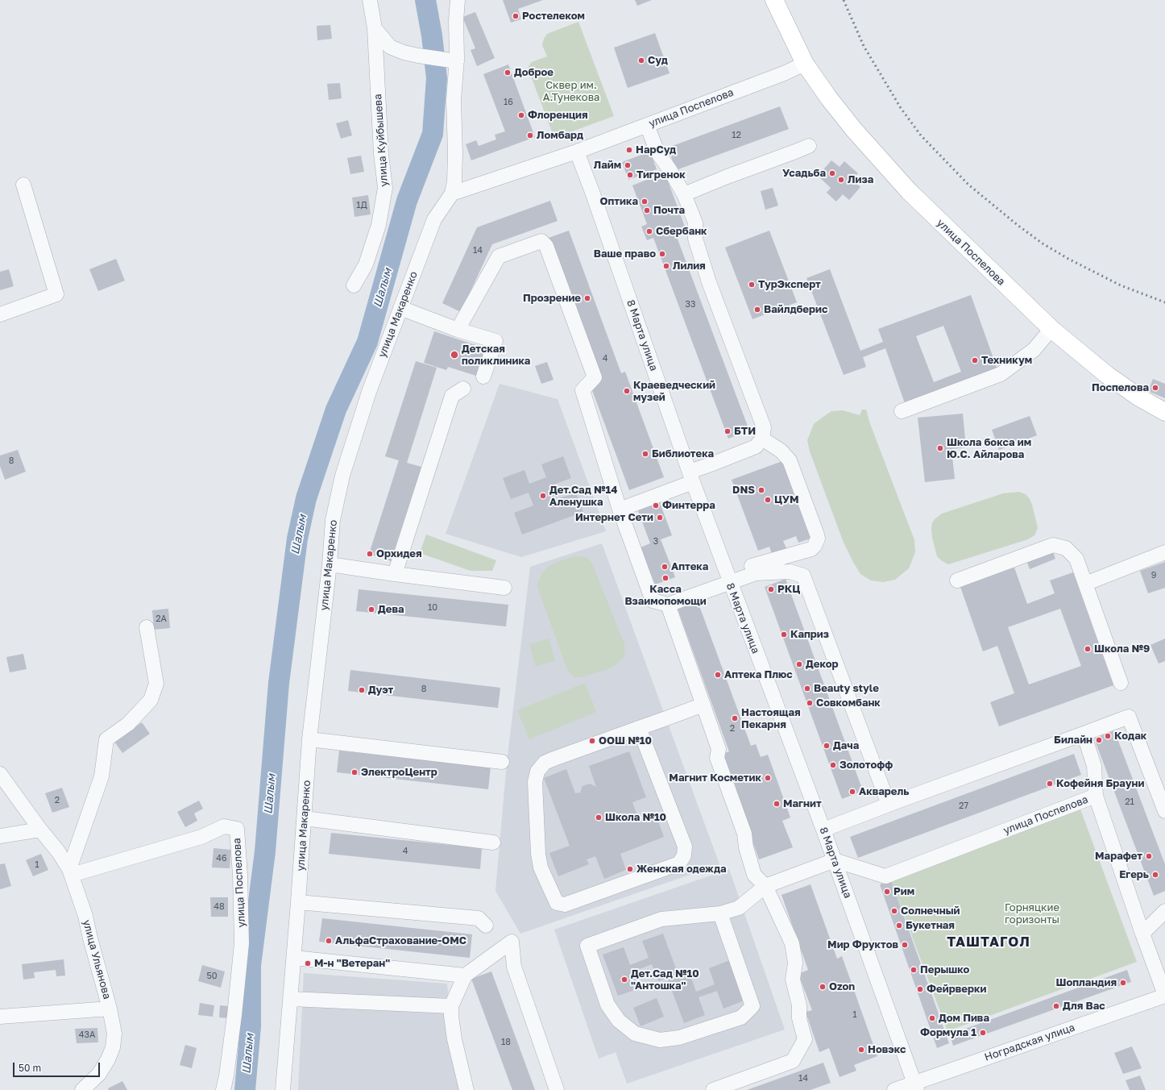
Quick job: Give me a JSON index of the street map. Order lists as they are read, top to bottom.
{
  "streets": {
    "main road": ["улица Поспелова"],
    "street": [
      "улица Куйбышева",
      "улица Макаренко",
      "8 Марта улица",
      "улица Ульянова",
      "Ноградская улица"
    ]
  },
  "crossings": [
    ["улица Поспелова", "8 Марта улица"],
    ["улица Поспелова", "улица Ульянова"],
    ["улица Поспелова", "Ноградская улица"],
    ["8 Марта улица", "Ноградская улица"]
  ],
  "districts": ["ТАШТАГОЛ"],
  "water": ["Шалым"],
  "parks": ["Сквер им. А.Тунекова", "Горняцкие горизонты"],
  "places": [
    "Ростелеком",
    "Суд",
    "Доброе",
    "Флоренция",
    "Ломбард",
    "НарСуд",
    "Лайм",
    "Усадьба",
    "Тигренок",
    "Лиза",
    "Оптика",
    "Почта",
    "Сбербанк",
    "Ваше право",
    "Лилия",
    "ТурЭксперт",
    "Прозрение",
    "Вайлдберис",
    "Детская поликлиника",
    "Техникум",
    "Поспелова",
    "Краеведческий музей",
    "БТИ",
    "Школа бокса им Ю.С. Айларова",
    "Библиотека",
    "DNS",
    "Дет.Сад №14 Аленушка",
    "ЦУМ",
    "Финтерра",
    "Интернет Сети",
    "Орхидея",
    "Аптека",
    "Касса Взаимопомощи",
    "РКЦ",
    "Дева",
    "Каприз",
    "Школа №9",
    "Декор",
    "Аптека Плюс",
    "Beauty style",
    "Дуэт",
    "Совкомбанк",
    "Настоящая Пекарня",
    "Кодак",
    "Билайн",
    "ООШ №10",
    "Дача",
    "Золотофф",
    "ЭлектроЦентр",
    "Магнит Косметик",
    "Кофейня Брауни",
    "Акварель",
    "Магнит",
    "Школа №10",
    "Марафет",
    "Женская одежда",
    "Егерь",
    "Рим",
    "Солнечный",
    "Букетная",
    "АльфаСтрахование-ОМС",
    "Мир Фруктов",
    "М-н \"Ветеран\"",
    "Перышко",
    "Дет.Сад №10 \"Антошка\"",
    "Шопландия",
    "Ozon",
    "Фейрверки",
    "Для Вас",
    "Дом Пива",
    "Формула 1",
    "Новэкс"
  ],
  "house_numbers": [
    "16",
    "12",
    "1Д",
    "14",
    "33",
    "4",
    "8",
    "3",
    "9",
    "10",
    "2А",
    "8",
    "2",
    "2",
    "21",
    "27",
    "4",
    "46",
    "1",
    "48",
    "50",
    "1",
    "43А",
    "18",
    "14"
  ],
  "scale_bar": "50 m"
}
